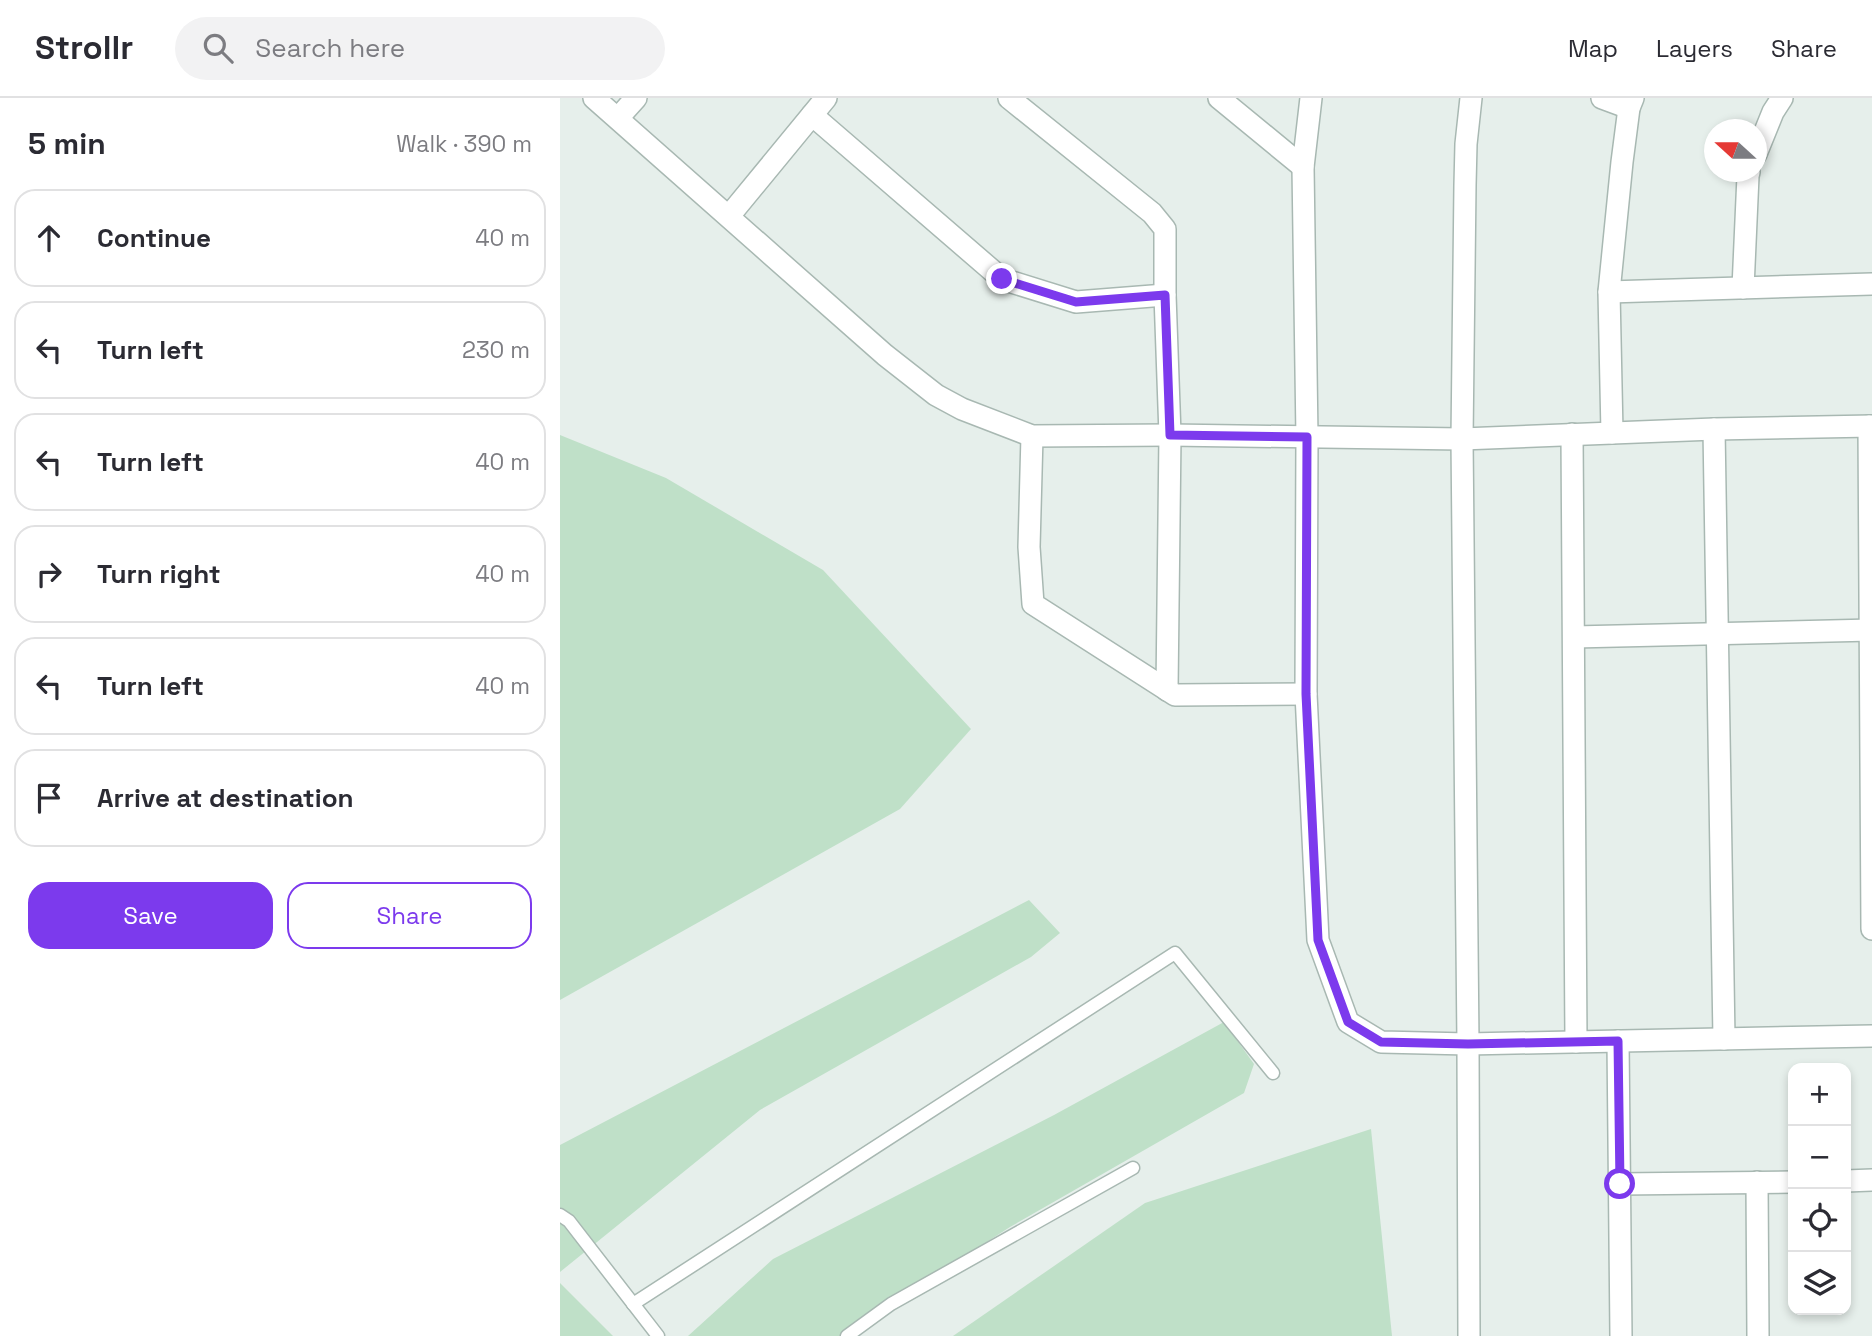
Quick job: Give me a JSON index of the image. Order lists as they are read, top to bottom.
{
  "north": "left",
  "page": {
    "header": "Strollr",
    "search": "Search here",
    "nav": ["Map", "Layers", "Share"],
    "heading": ["5 min", "Walk · 390 m"],
    "list": [
      ["Continue", "40 m"],
      ["Turn left", "230 m"],
      ["Turn left", "40 m"],
      ["Turn right", "40 m"],
      ["Turn left", "40 m"],
      "Arrive at destination"
    ],
    "buttons": ["Save", "Share"],
    "map_buttons": ["+", "−"]
  }
}
